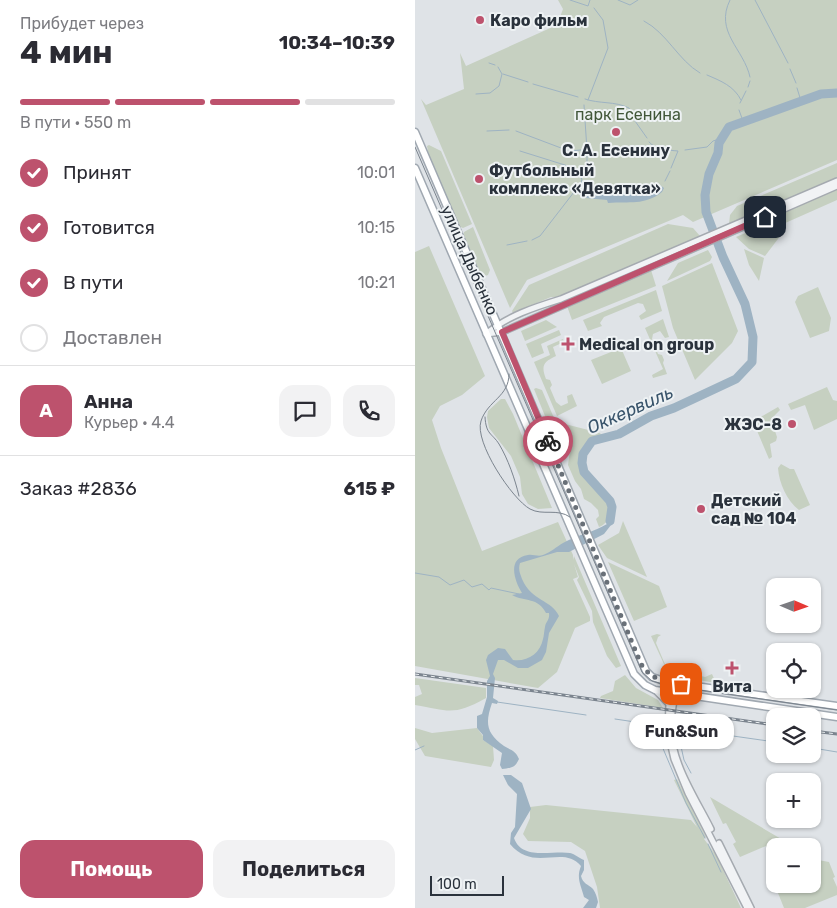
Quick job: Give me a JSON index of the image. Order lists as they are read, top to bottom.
{
  "streets": {
    "main road": ["улица Дыбенко"]
  },
  "water": ["Оккервиль"],
  "parks": ["парк Есенина"],
  "places": {
    "other": [
      "Каро фильм",
      "С. А. Есенину",
      "Футбольный комплекс «Девятка»",
      "ЖЭС-8",
      "Детский сад № 104",
      "Fun&Sun"
    ],
    "health": ["Medical on group", "Вита"]
  },
  "scale_bar": "100 m",
  "north": "right",
  "page": {
    "heading": ["4 мин", "Прибудет через", "10:34–10:39"],
    "panel": [
      "Анна",
      "Курьер · 4.4",
      "Заказ #2836",
      "615 ₽"
    ],
    "bar": "В пути · 550 m",
    "list": [
      ["Принят", "10:01"],
      ["Готовится", "10:15"],
      ["В пути", "10:21"],
      "Доставлен"
    ],
    "round": "А",
    "map_buttons": ["+", "−"],
    "bubble": "Fun&Sun",
    "buttons": ["Помощь", "Поделиться"],
    "scale": "100 m"
  }
}
